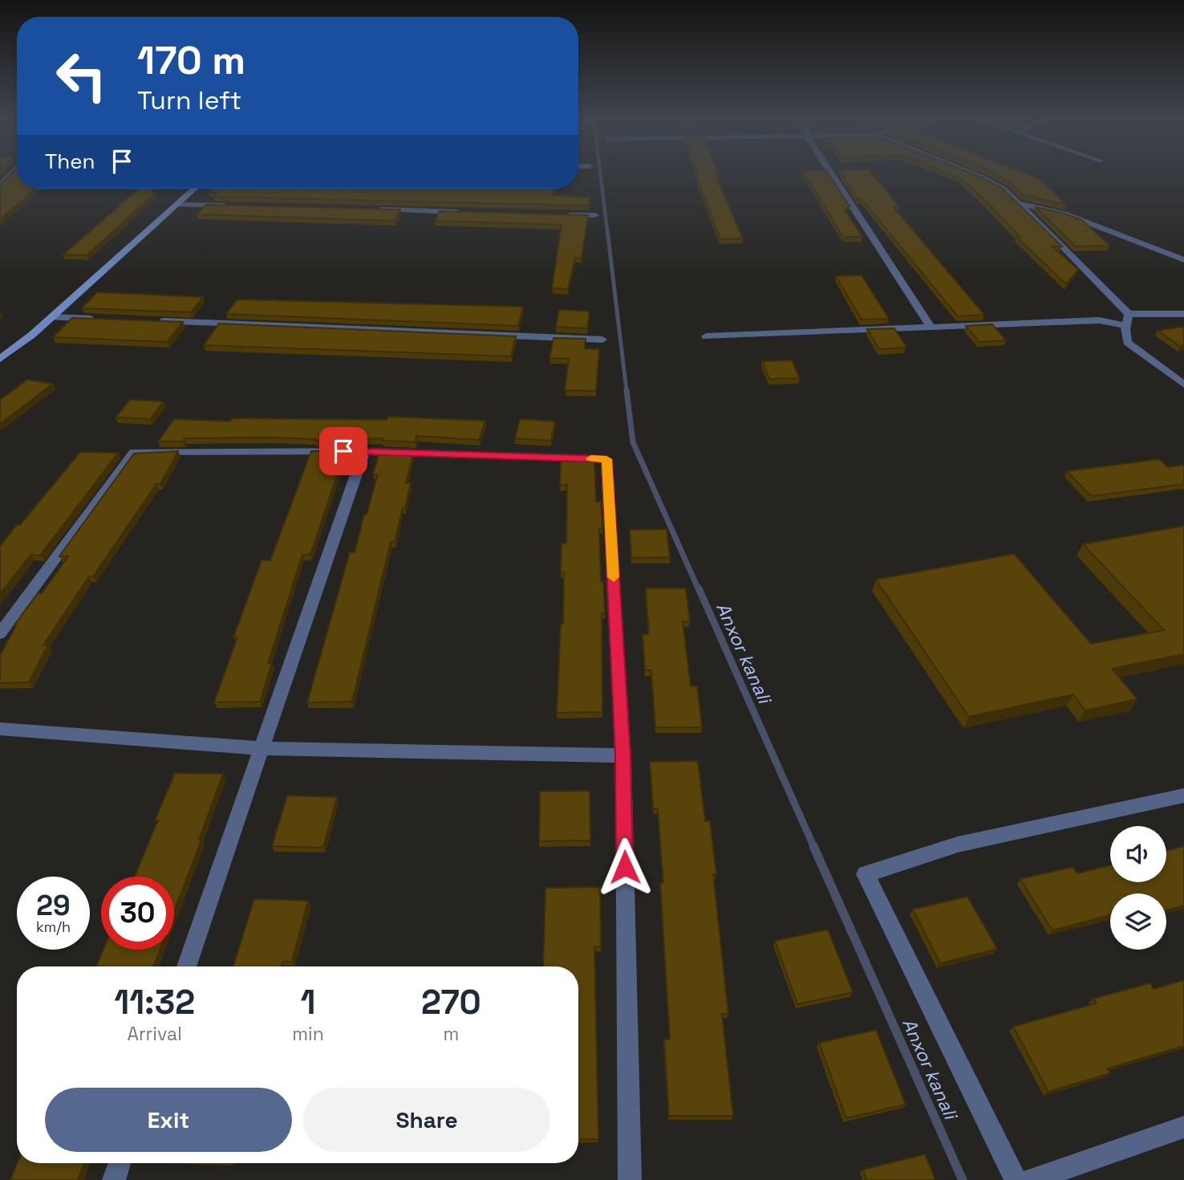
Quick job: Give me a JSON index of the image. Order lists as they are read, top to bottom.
{
  "water": ["Anxor kanali"],
  "page": {
    "turn": ["170 m", "Turn left"],
    "then": "Then",
    "speed": "29 km/h",
    "limit": "30",
    "eta": [
      "11:32",
      "Arrival",
      "1",
      "min",
      "270",
      "m"
    ],
    "buttons": ["Exit", "Share"]
  }
}
